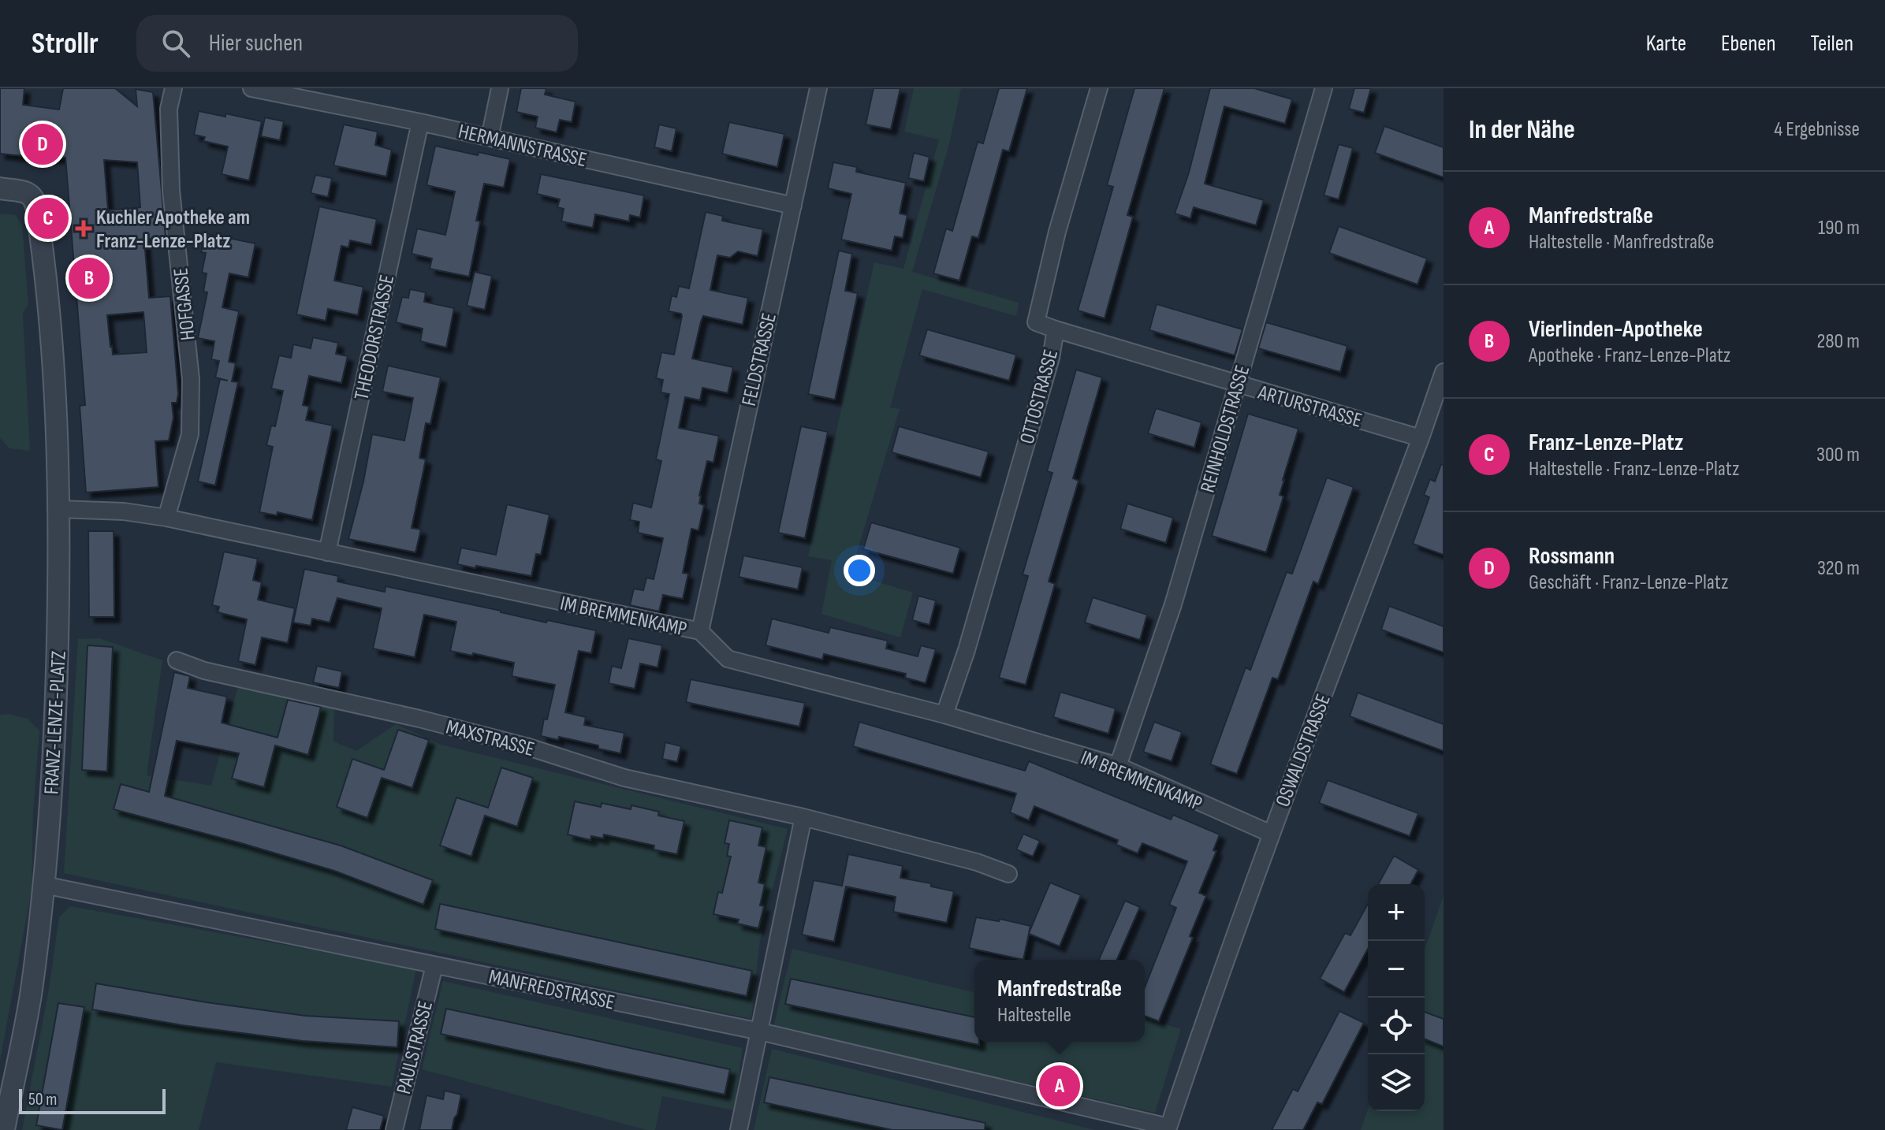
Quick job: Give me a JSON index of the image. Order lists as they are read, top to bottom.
{
  "streets": {
    "street": [
      "HERMANNSTRASSE",
      "HOFGASSE",
      "THEODORSTRASSE",
      "FELDSTRASSE",
      "OTTOSTRASSE",
      "ARTURSTRASSE",
      "REINHOLDSTRASSE",
      "IM BREMMENKAMP",
      "FRANZ-LENZE-PLATZ",
      "MAXSTRASSE",
      "OSWALDSTRASSE",
      "MANFREDSTRASSE",
      "PAULSTRASSE"
    ]
  },
  "crossings": [
    ["HERMANNSTRASSE", "THEODORSTRASSE"],
    ["HERMANNSTRASSE", "FELDSTRASSE"],
    ["HOFGASSE", "IM BREMMENKAMP"],
    ["THEODORSTRASSE", "IM BREMMENKAMP"],
    ["FELDSTRASSE", "IM BREMMENKAMP"],
    ["OTTOSTRASSE", "ARTURSTRASSE"],
    ["OTTOSTRASSE", "IM BREMMENKAMP"],
    ["ARTURSTRASSE", "REINHOLDSTRASSE"],
    ["ARTURSTRASSE", "OSWALDSTRASSE"],
    ["REINHOLDSTRASSE", "IM BREMMENKAMP"],
    ["IM BREMMENKAMP", "FRANZ-LENZE-PLATZ"],
    ["IM BREMMENKAMP", "OSWALDSTRASSE"],
    ["FRANZ-LENZE-PLATZ", "MANFREDSTRASSE"],
    ["OSWALDSTRASSE", "MANFREDSTRASSE"],
    ["MANFREDSTRASSE", "PAULSTRASSE"]
  ],
  "places": {
    "health": ["Kuchler Apotheke am Franz-Lenze-Platz"]
  },
  "scale_bar": "50 m",
  "page": {
    "header": "Strollr",
    "search": "Hier suchen",
    "nav": ["Karte", "Ebenen", "Teilen"],
    "heading": ["In der Nähe", "4 Ergebnisse"],
    "pins": [
      "D",
      "C",
      "B",
      "A"
    ],
    "list": [
      {
        "mark": "A",
        "name": "Manfredstraße",
        "note": "Haltestelle · Manfredstraße",
        "value": "190 m"
      },
      {
        "mark": "B",
        "name": "Vierlinden-Apotheke",
        "note": "Apotheke · Franz-Lenze-Platz",
        "value": "280 m"
      },
      {
        "mark": "C",
        "name": "Franz-Lenze-Platz",
        "note": "Haltestelle · Franz-Lenze-Platz",
        "value": "300 m"
      },
      {
        "mark": "D",
        "name": "Rossmann",
        "note": "Geschäft · Franz-Lenze-Platz",
        "value": "320 m"
      }
    ],
    "map_buttons": ["+", "−"],
    "popup": ["Manfredstraße", "Haltestelle"],
    "scale": "50 m"
  }
}
